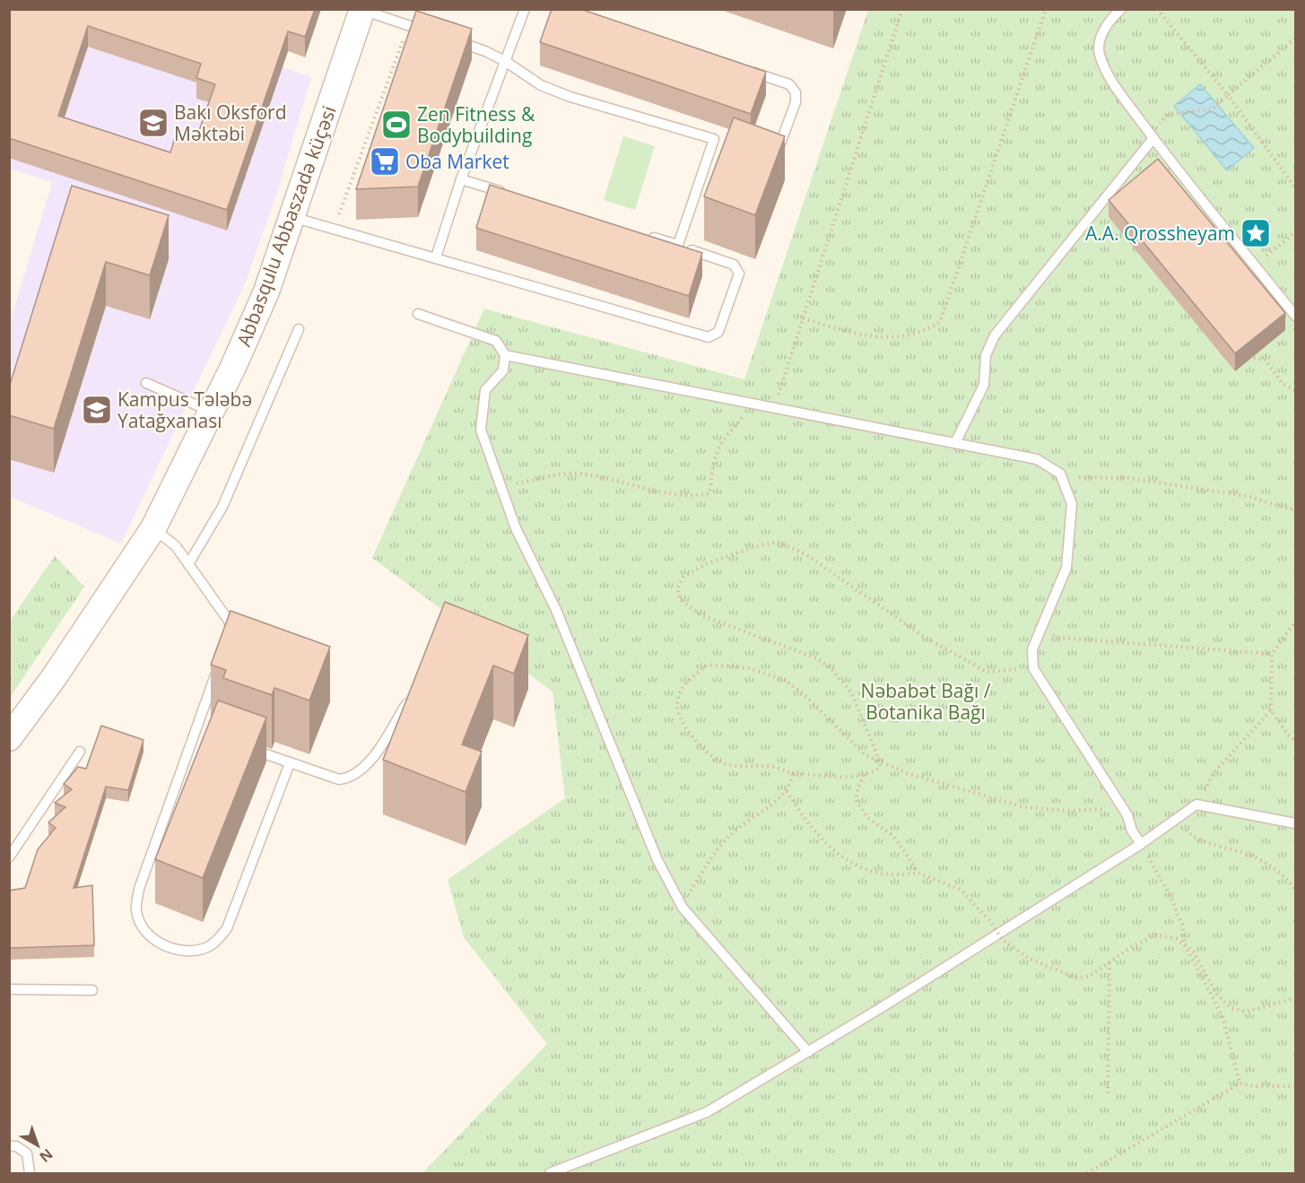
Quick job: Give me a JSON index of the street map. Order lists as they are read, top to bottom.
{
  "streets": {
    "street": ["Abbasqulu Abbaszadə küçəsi"]
  },
  "parks": ["Nəbabət Bağı / Botanika Bağı"],
  "places": {
    "school or university": ["Bakı Oksford Məktəbi", "Kampus Tələbə Yatağxanası"],
    "sports": ["Zen Fitness & Bodybuilding"],
    "supermarket": ["Oba Market"],
    "place": ["A.A. Qrossheyam"]
  },
  "north": "bottom right"
}
